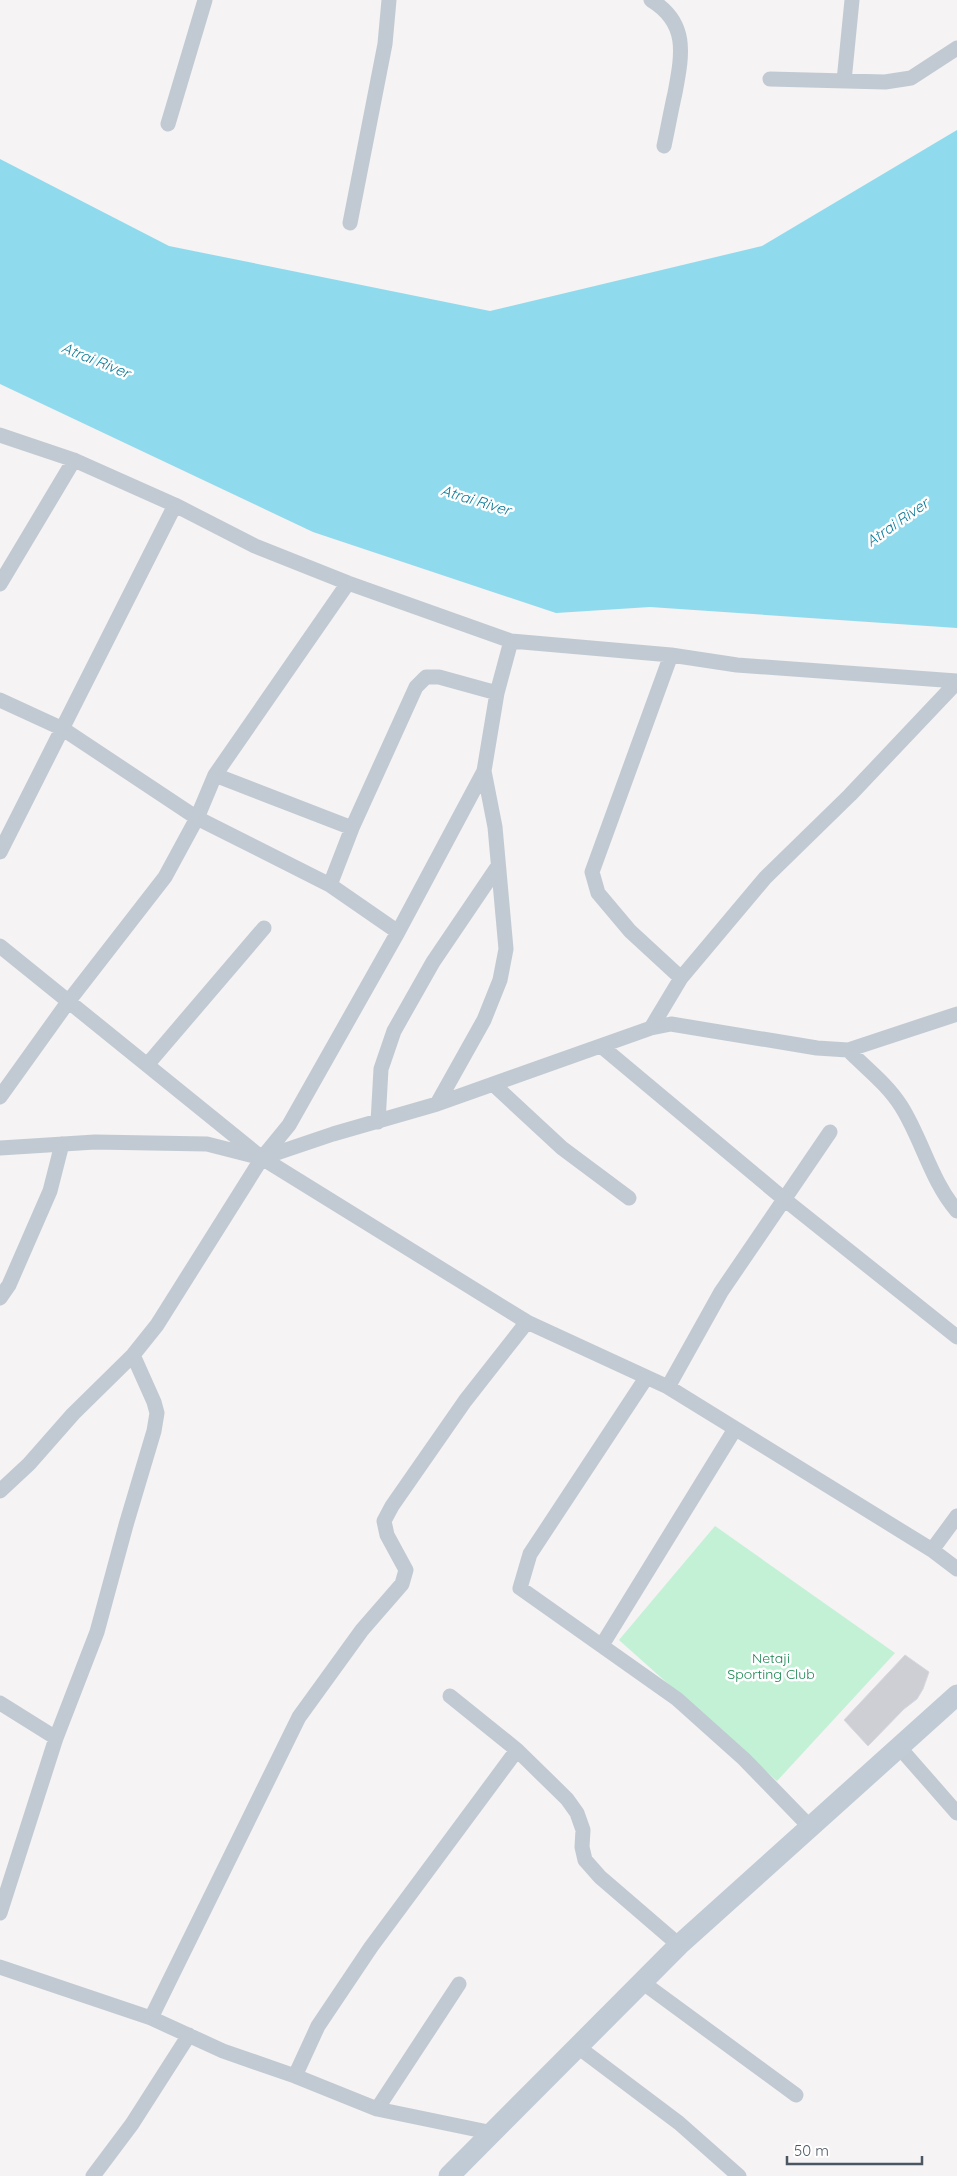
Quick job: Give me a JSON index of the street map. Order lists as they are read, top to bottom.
{
  "water": ["Atrai River"],
  "parks": ["Netaji Sporting Club"],
  "scale_bar": "50 m"
}
